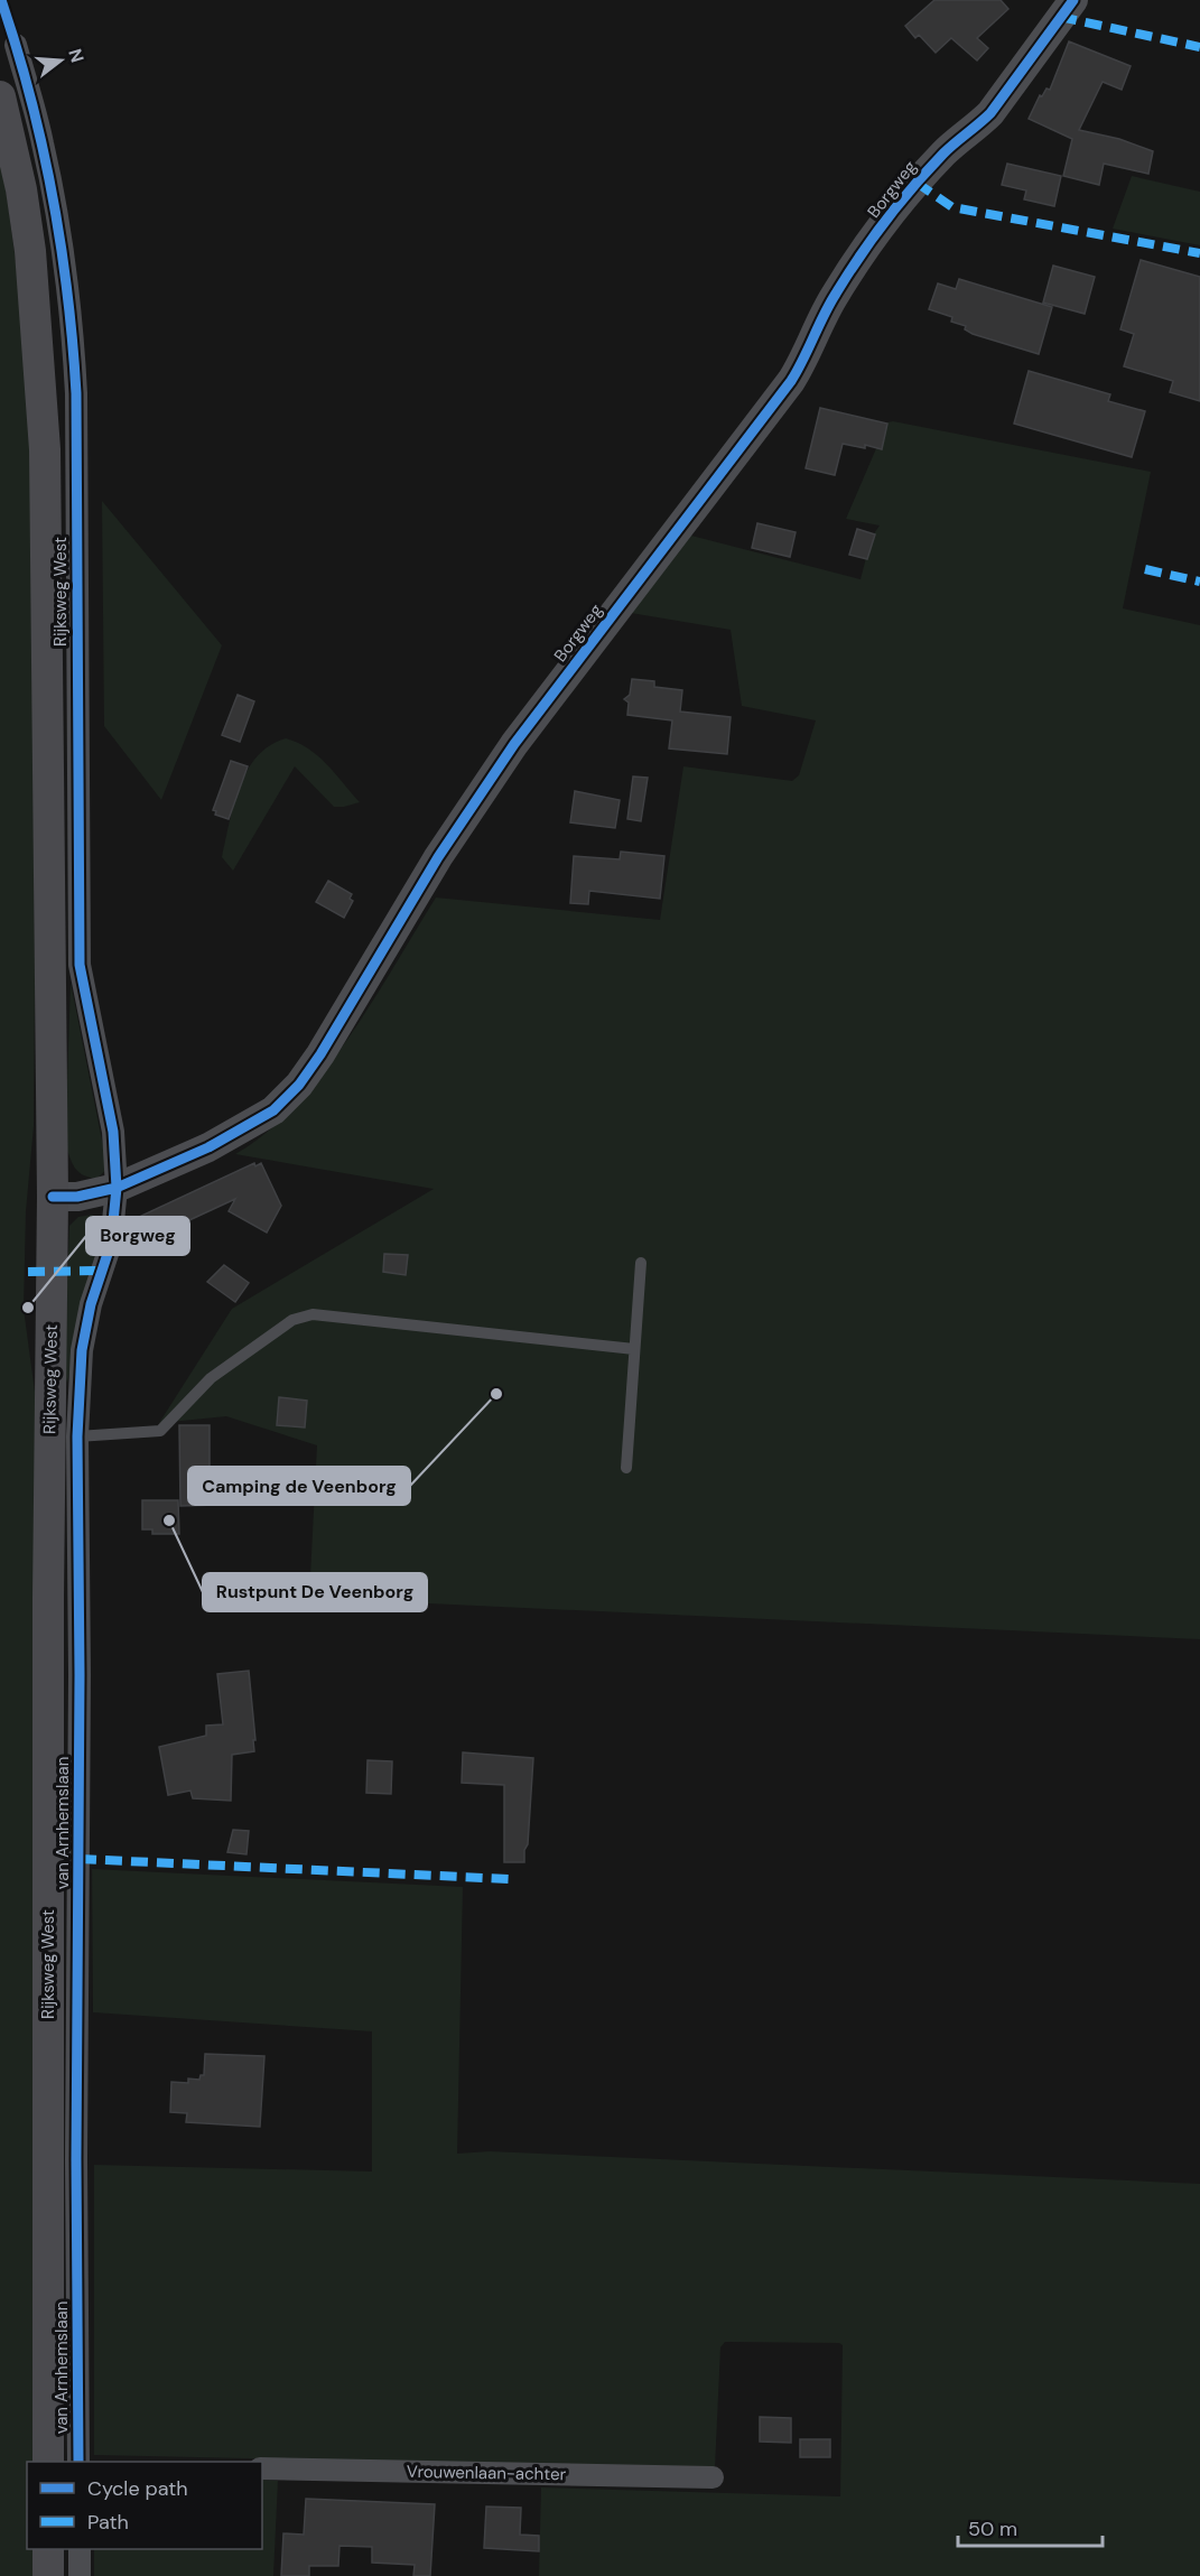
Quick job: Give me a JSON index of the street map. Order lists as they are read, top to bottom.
{
  "streets": {
    "main road": ["Rijksweg West"],
    "street": ["Borgweg", "van Arnhemslaan", "Vrouwenlaan-achter"]
  },
  "crossings": [
    ["Borgweg", "Rijksweg West"],
    ["Borgweg", "van Arnhemslaan"],
    ["Rijksweg West", "van Arnhemslaan"]
  ],
  "places": ["Borgweg", "Camping de Veenborg", "Rustpunt De Veenborg"],
  "legend": ["Cycle path", "Path"],
  "scale_bar": "50 m",
  "north": "right"
}
